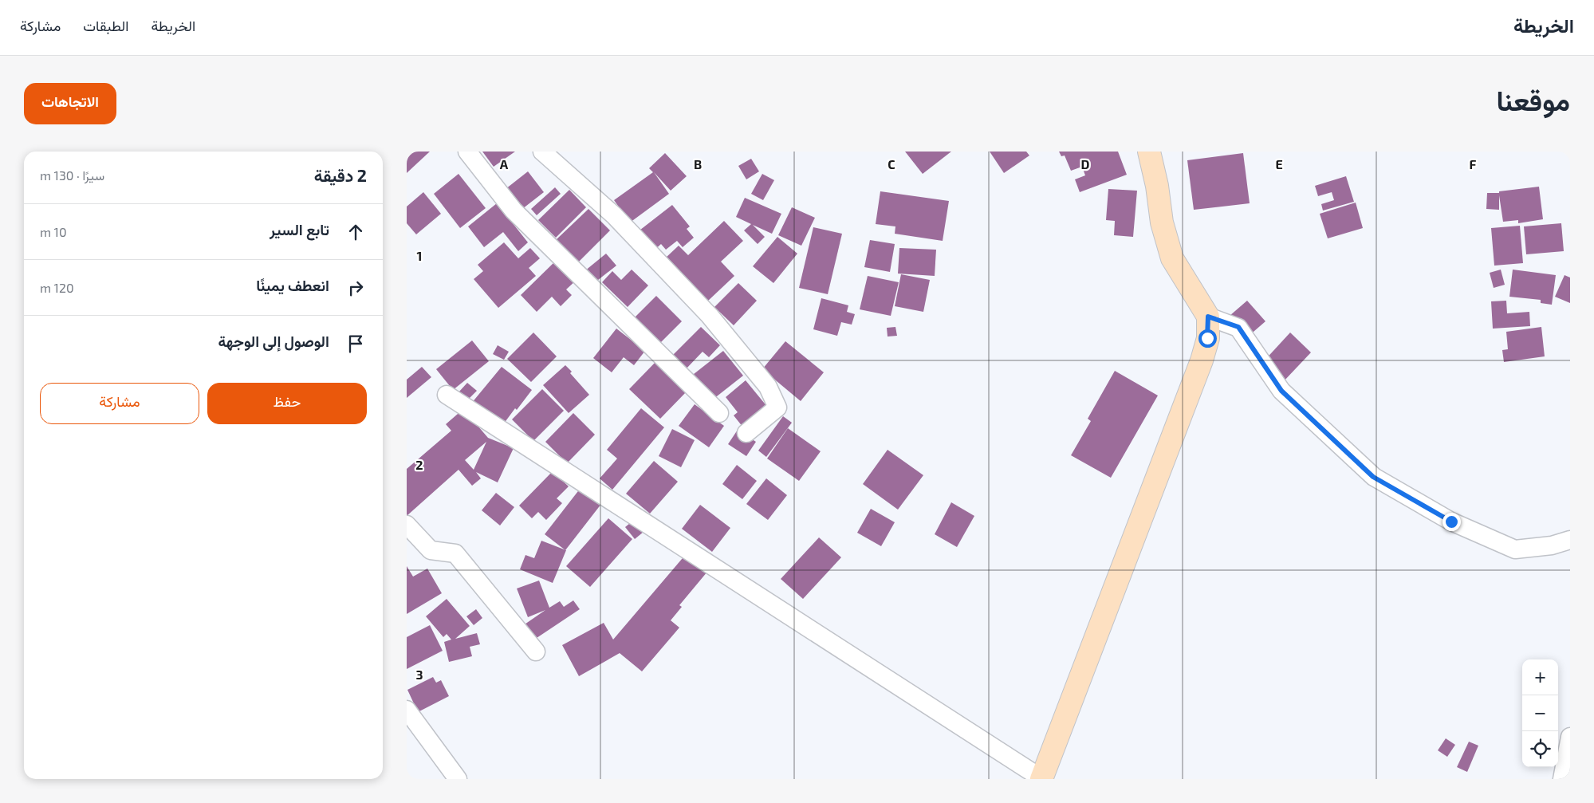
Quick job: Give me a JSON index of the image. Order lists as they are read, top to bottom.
{
  "page": {
    "header": "الخريطة",
    "nav": ["الخريطة", "الطبقات", "مشاركة"],
    "title": "موقعنا",
    "buttons": [
      "الاتجاهات",
      ["حفظ", "مشاركة"]
    ],
    "heading": ["2 دقيقة", "سيرًا · 130 m"],
    "list": [
      ["تابع السير", "10 m"],
      ["انعطف يمينًا", "120 m"],
      "الوصول إلى الوجهة"
    ],
    "map_buttons": ["+", "−"]
  },
  "grid": {
    "columns": [
      "A",
      "B",
      "C",
      "D",
      "E",
      "F"
    ],
    "rows": ["1", "2", "3"]
  }
}
